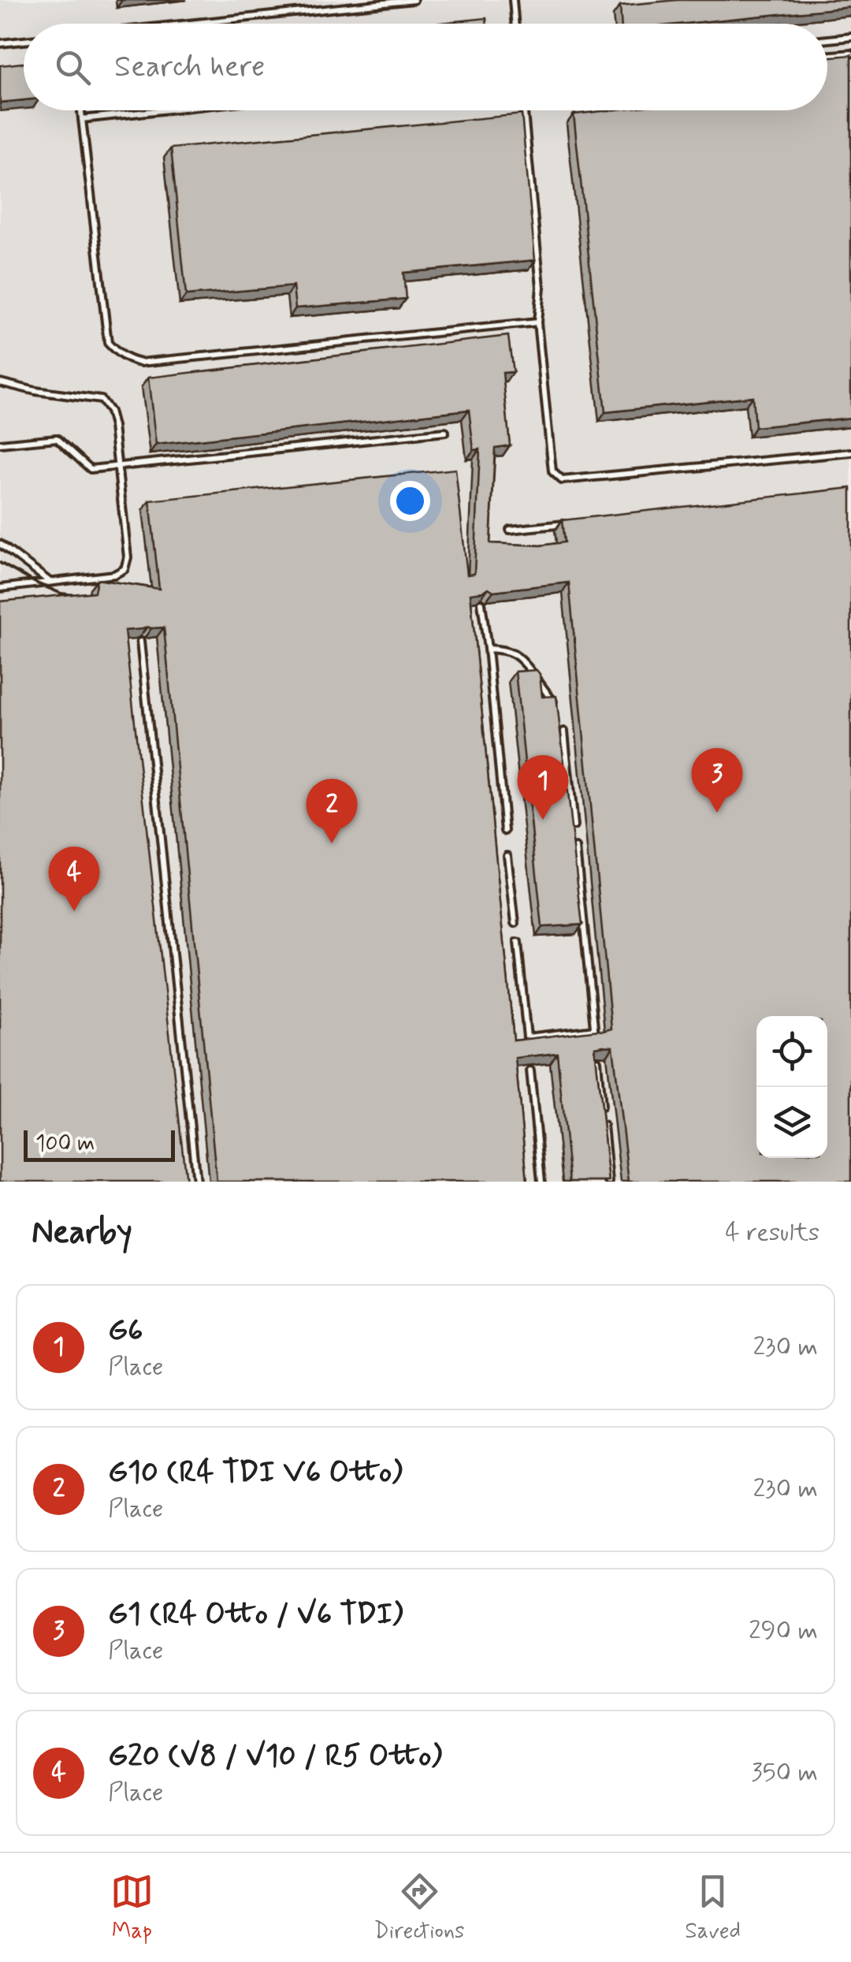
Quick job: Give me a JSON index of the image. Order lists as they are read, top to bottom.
{
  "scale_bar": "100 m",
  "page": {
    "search": "Search here",
    "pins": [
      "3",
      "1",
      "2",
      "4"
    ],
    "scale": "100 m",
    "heading": ["Nearby", "4 results"],
    "list": [
      {
        "mark": "1",
        "name": "G6",
        "note": "Place",
        "value": "230 m"
      },
      {
        "mark": "2",
        "name": "G10 (R4 TDI V6 Otto)",
        "note": "Place",
        "value": "230 m"
      },
      {
        "mark": "3",
        "name": "G1 (R4 Otto / V6 TDI)",
        "note": "Place",
        "value": "290 m"
      },
      {
        "mark": "4",
        "name": "G20 (V8 / V10 / R5 Otto)",
        "note": "Place",
        "value": "350 m"
      }
    ],
    "nav": ["Map", "Directions", "Saved"]
  }
}
